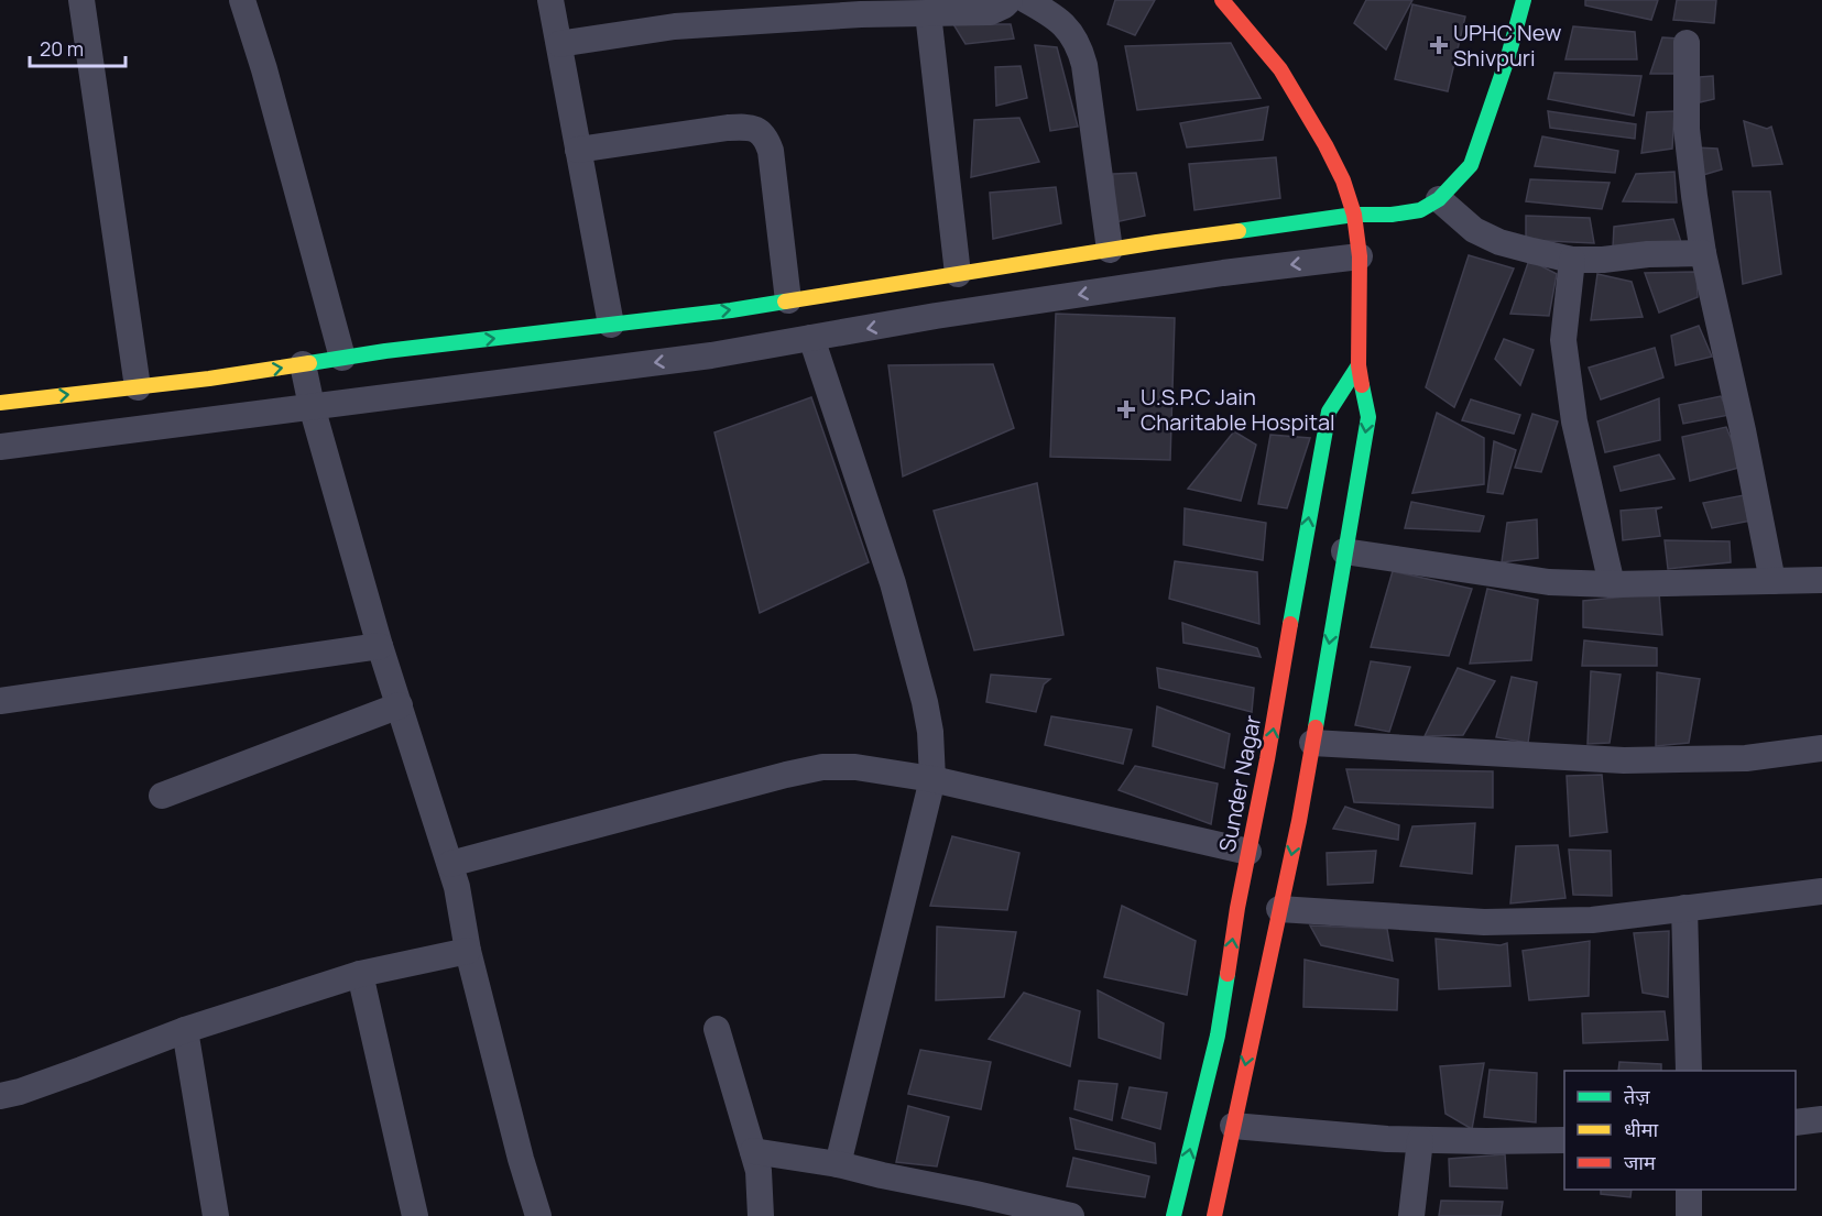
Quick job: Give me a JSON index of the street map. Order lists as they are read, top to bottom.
{
  "streets": {
    "street": ["Sunder Nagar"]
  },
  "places": {
    "health": ["UPHC New Shivpuri", "U.S.P.C Jain Charitable Hospital"]
  },
  "legend": ["तेज़", "धीमा", "जाम"],
  "scale_bar": "20 m"
}
